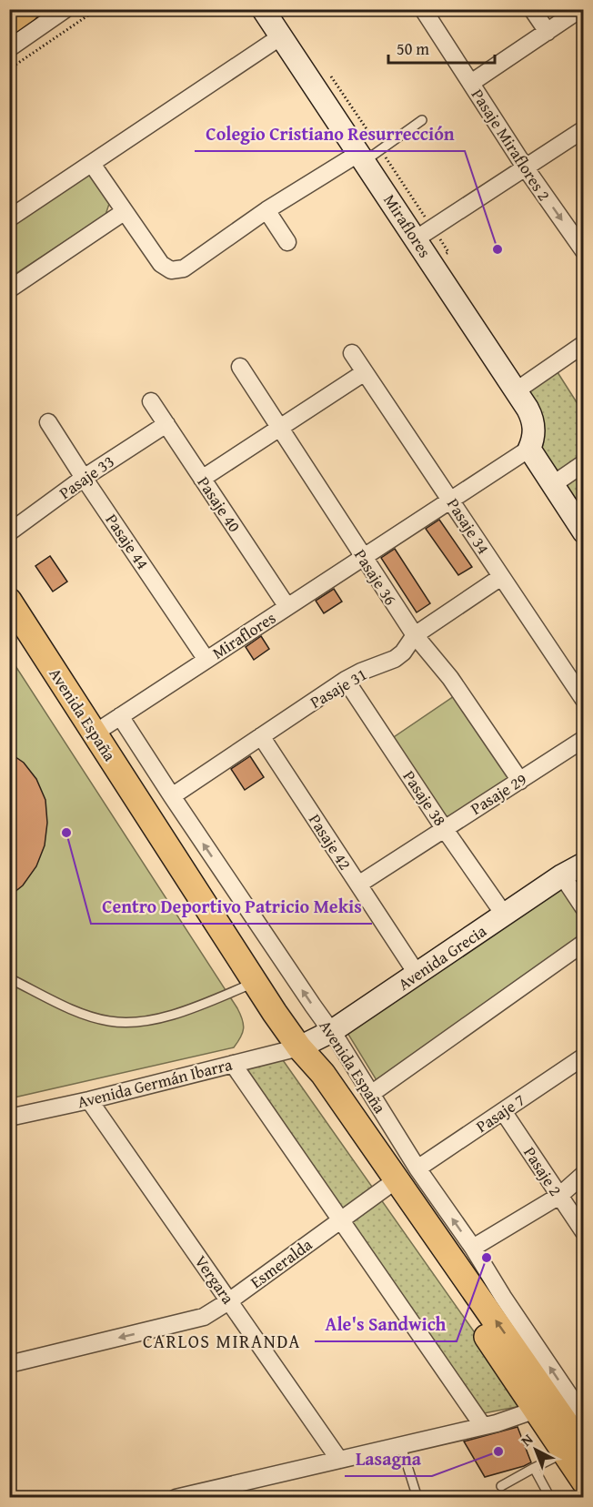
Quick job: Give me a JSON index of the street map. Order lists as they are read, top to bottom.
{
  "streets": {
    "main road": ["Avenida España"],
    "street": [
      "Pasaje Miraflores 2",
      "Miraflores",
      "Pasaje 33",
      "Pasaje 40",
      "Pasaje 34",
      "Pasaje 44",
      "Pasaje 36",
      "Pasaje 31",
      "Pasaje 29",
      "Pasaje 38",
      "Pasaje 42",
      "Avenida Grecia",
      "Avenida Germán Ibarra",
      "Pasaje 7",
      "Pasaje 2",
      "Esmeralda",
      "Vergara"
    ]
  },
  "crossings": [
    ["Miraflores", "Pasaje 40"],
    ["Miraflores", "Pasaje 34"],
    ["Miraflores", "Pasaje 44"],
    ["Miraflores", "Pasaje 36"],
    ["Miraflores", "Avenida España"],
    ["Pasaje 33", "Pasaje 40"],
    ["Pasaje 33", "Pasaje 44"],
    ["Pasaje 34", "Pasaje 31"],
    ["Pasaje 36", "Pasaje 31"],
    ["Pasaje 36", "Pasaje 29"],
    ["Pasaje 31", "Avenida España"],
    ["Pasaje 31", "Pasaje 38"],
    ["Pasaje 31", "Pasaje 42"],
    ["Avenida España", "Avenida Grecia"],
    ["Avenida España", "Avenida Germán Ibarra"],
    ["Avenida España", "Pasaje 7"],
    ["Avenida España", "Esmeralda"],
    ["Pasaje 29", "Pasaje 38"],
    ["Pasaje 29", "Pasaje 42"],
    ["Pasaje 38", "Avenida Grecia"],
    ["Pasaje 42", "Avenida Grecia"],
    ["Avenida Grecia", "Avenida Germán Ibarra"],
    ["Avenida Germán Ibarra", "Vergara"],
    ["Pasaje 7", "Pasaje 2"],
    ["Esmeralda", "Vergara"]
  ],
  "one_way": ["Esmeralda"],
  "districts": ["CARLOS MIRANDA"],
  "places": [
    "Colegio Cristiano Resurrección",
    "Centro Deportivo Patricio Mekis",
    "Ale's Sandwich",
    "Lasagna"
  ],
  "scale_bar": "50 m",
  "north": "top left"
}
